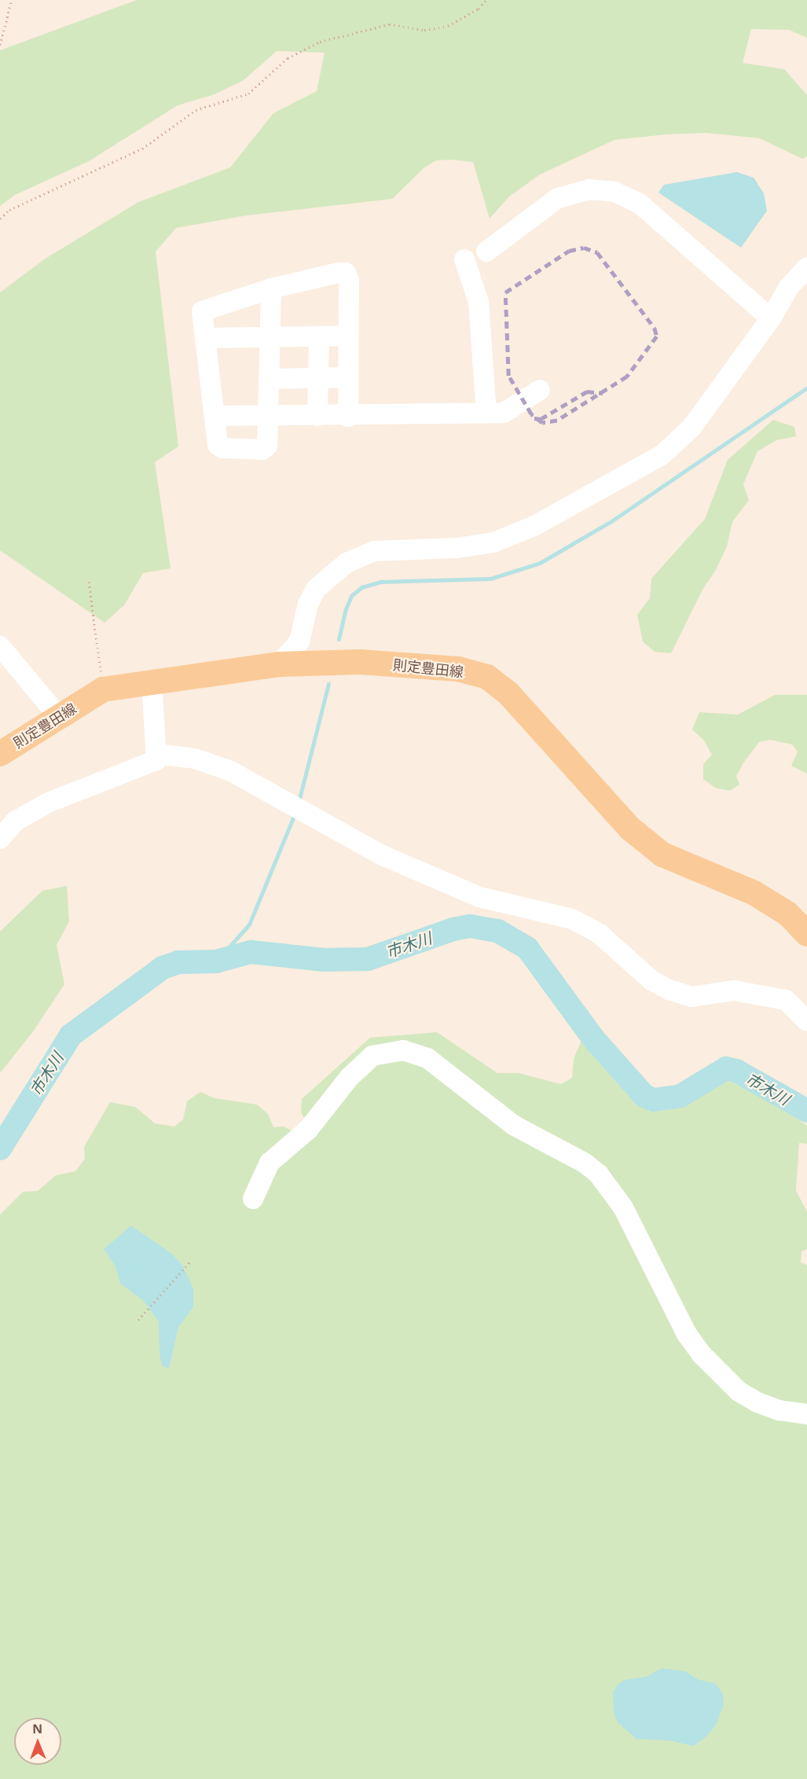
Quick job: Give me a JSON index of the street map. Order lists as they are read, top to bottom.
{
  "streets": {
    "main road": ["則定豊田線"]
  },
  "water": ["市木川"],
  "north": "top"
}
